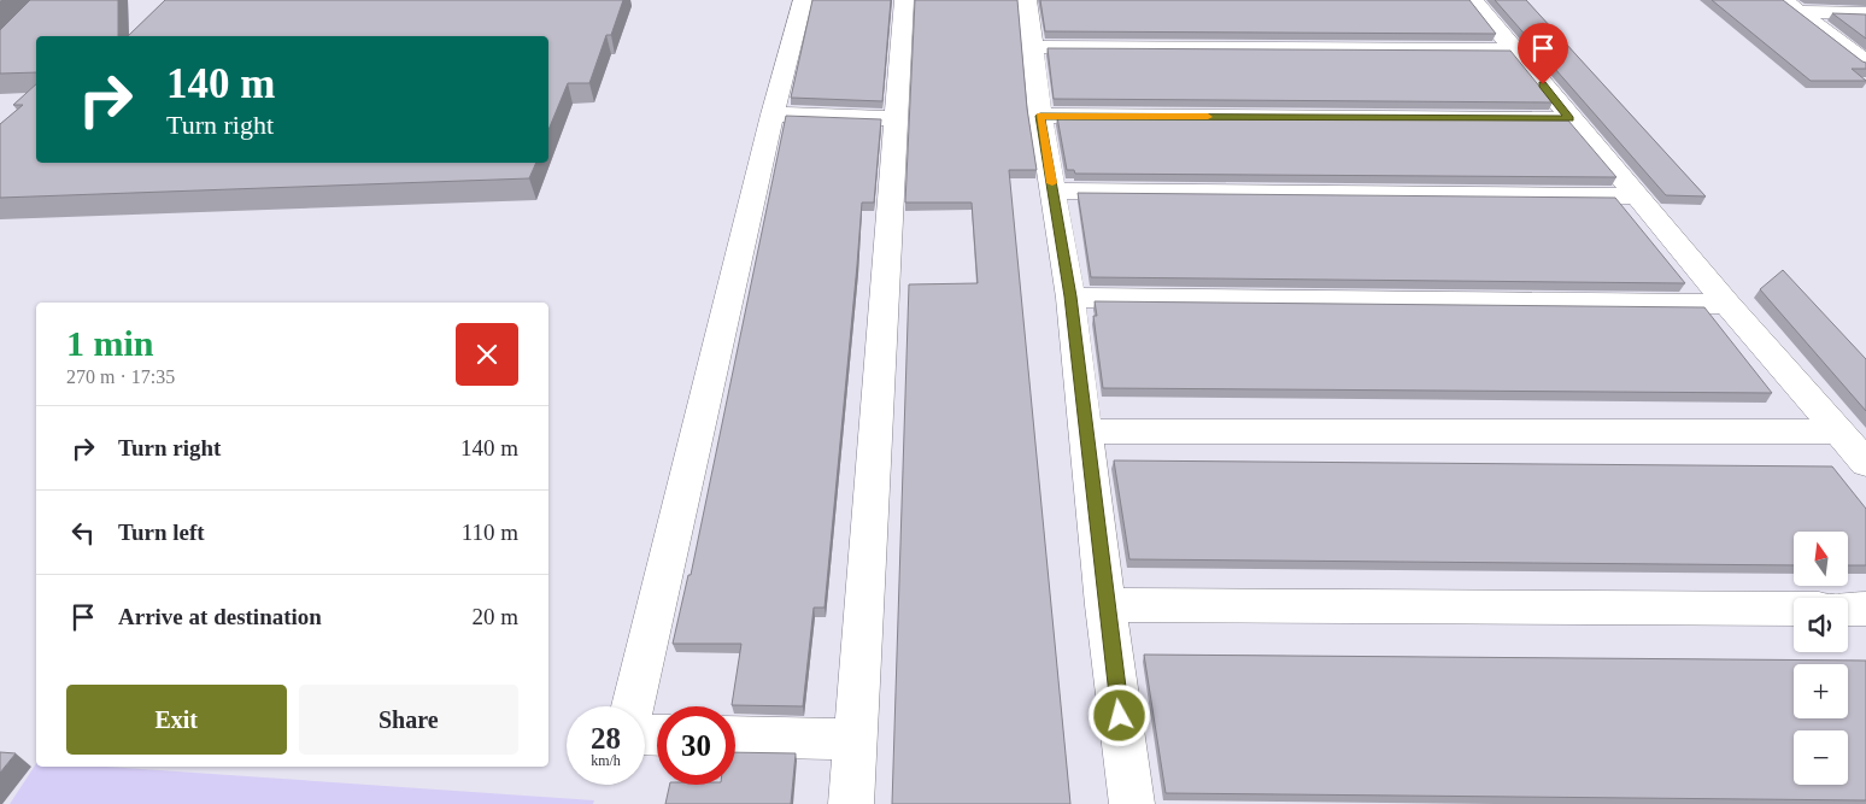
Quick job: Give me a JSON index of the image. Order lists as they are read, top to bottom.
{
  "north": "top",
  "page": {
    "turn": ["140 m", "Turn right"],
    "heading": ["1 min", "270 m · 17:35"],
    "list": [
      {
        "name": "Turn right",
        "value": "140 m"
      },
      {
        "name": "Turn left",
        "value": "110 m"
      },
      {
        "name": "Arrive at destination",
        "value": "20 m"
      }
    ],
    "map_buttons": ["+", "−"],
    "buttons": ["Exit", "Share"],
    "speed": "28 km/h",
    "limit": "30"
  }
}
